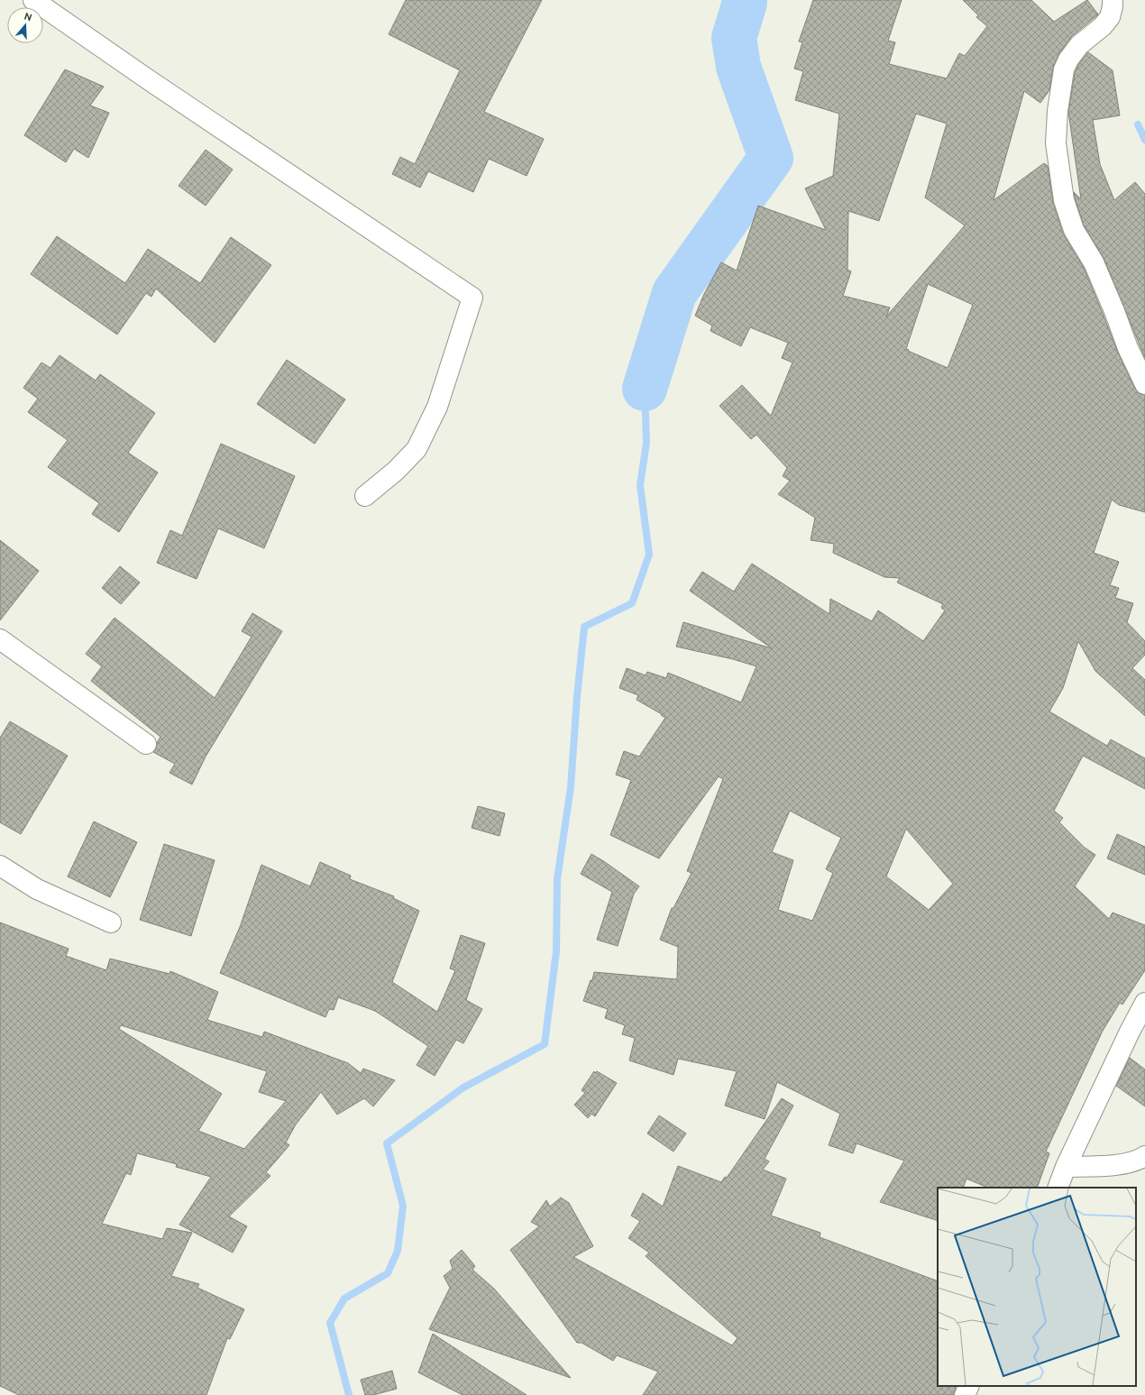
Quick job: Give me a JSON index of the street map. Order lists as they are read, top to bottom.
{
  "north": "top"
}
